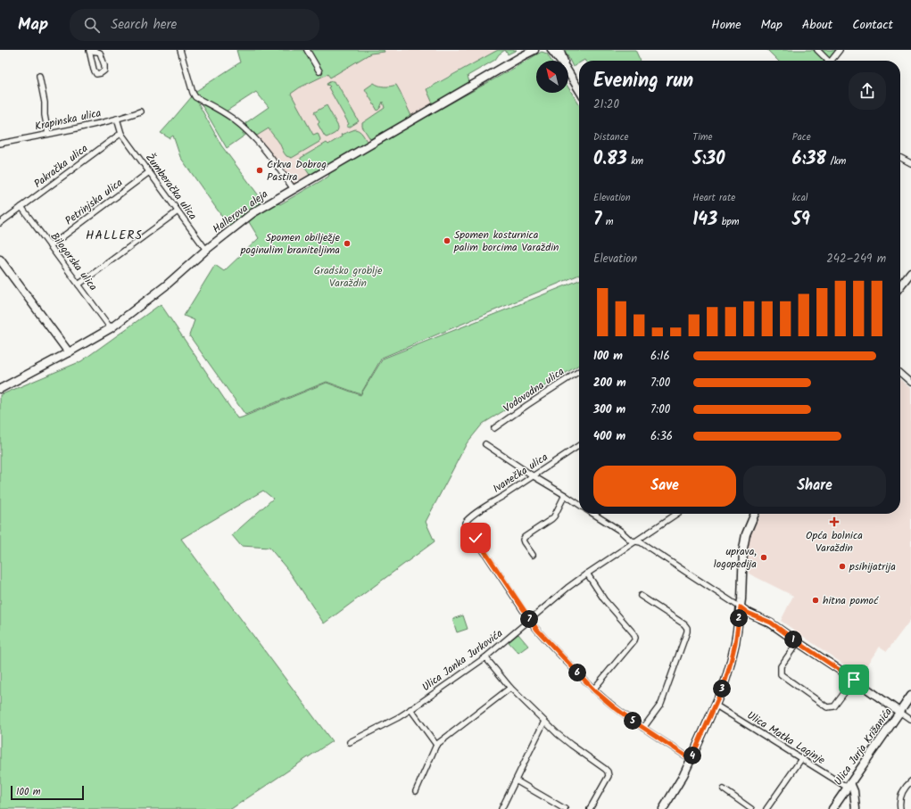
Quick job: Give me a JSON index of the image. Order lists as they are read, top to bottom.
{
  "streets": {
    "main road": ["Hallerova aleja", "Ulica Jurja Križanića"],
    "street": [
      "Krapinska ulica",
      "Pakračka ulica",
      "Žumberačka ulica",
      "Petrinjska ulica",
      "Bilogorska ulica",
      "Vodovodna ulica",
      "Ivanečka ulica",
      "Ulica Janka Jurkovića",
      "Ulica Matka Laginje"
    ]
  },
  "crossings": [
    ["Pakračka ulica", "Žumberačka ulica"],
    ["Pakračka ulica", "Bilogorska ulica"],
    ["Žumberačka ulica", "Petrinjska ulica"],
    ["Žumberačka ulica", "Hallerova aleja"],
    ["Petrinjska ulica", "Bilogorska ulica"],
    ["Hallerova aleja", "Bilogorska ulica"],
    ["Ivanečka ulica", "Ulica Janka Jurkovića"],
    ["Ulica Matka Laginje", "Ulica Jurja Križanića"]
  ],
  "districts": ["HALLERS"],
  "parks": ["Gradsko groblje Varaždin"],
  "places": {
    "other": [
      "Crkva Dobrog Pastira",
      "Spomen kosturnica palim borcima Varaždin",
      "Spomen obilježje poginulim braniteljima",
      "uprava, logopedija",
      "psihijatrija",
      "hitna pomoć"
    ],
    "health": ["Opća bolnica Varaždin"]
  },
  "scale_bar": "100 m",
  "north": "top left",
  "page": {
    "header": "Map",
    "search": "Search here",
    "nav": [
      "Home",
      "Map",
      "About",
      "Contact"
    ],
    "heading": ["Evening run", "21:20"],
    "stats": [
      ["Distance", "0.83 km"],
      ["Time", "5:30"],
      ["Pace", "6:38 /km"],
      ["Elevation", "7 m"],
      ["Heart rate", "143 bpm"],
      ["kcal", "59"]
    ],
    "chart": ["Elevation", "242–249 m"],
    "list": [
      {
        "name": "100 m",
        "note": "6:16"
      },
      {
        "name": "200 m",
        "note": "7:00"
      },
      {
        "name": "300 m",
        "note": "7:00"
      },
      {
        "name": "400 m",
        "note": "6:36"
      }
    ],
    "buttons": ["Save", "Share"],
    "pins": [
      "2",
      "7",
      "1",
      "6",
      "3",
      "5",
      "4"
    ],
    "scale": "100 m"
  }
}
